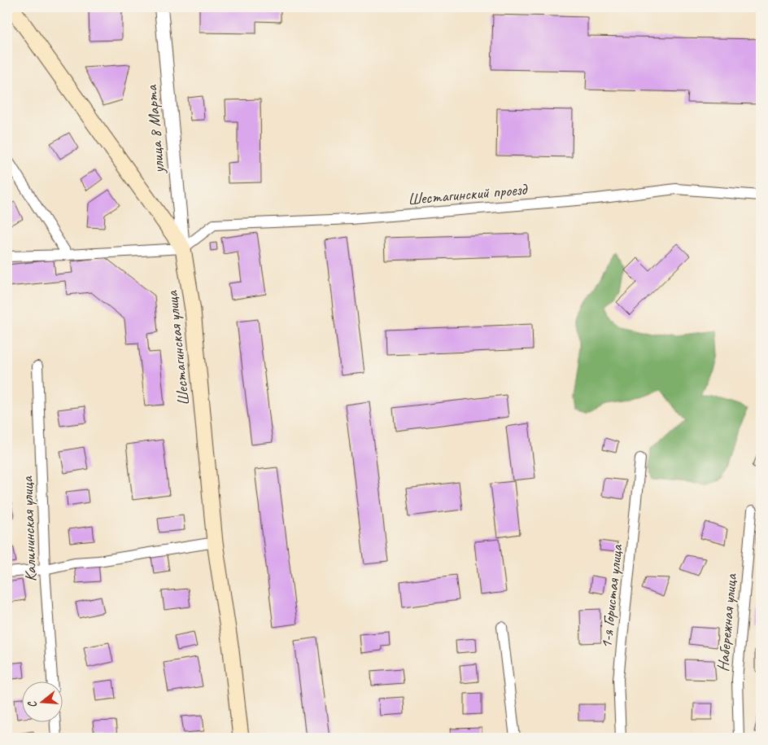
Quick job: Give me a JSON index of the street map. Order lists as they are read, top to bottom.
{
  "streets": {
    "main road": ["Шестагинская улица"],
    "street": [
      "улица 8 Марта",
      "Шестагинский проезд",
      "Калининская улица",
      "1-я Гористая улица",
      "Набережная улица"
    ]
  },
  "crossings": [
    ["улица 8 Марта", "Шестагинский проезд"],
    ["улица 8 Марта", "Шестагинская улица"],
    ["Шестагинский проезд", "Шестагинская улица"]
  ],
  "north": "left"
}
